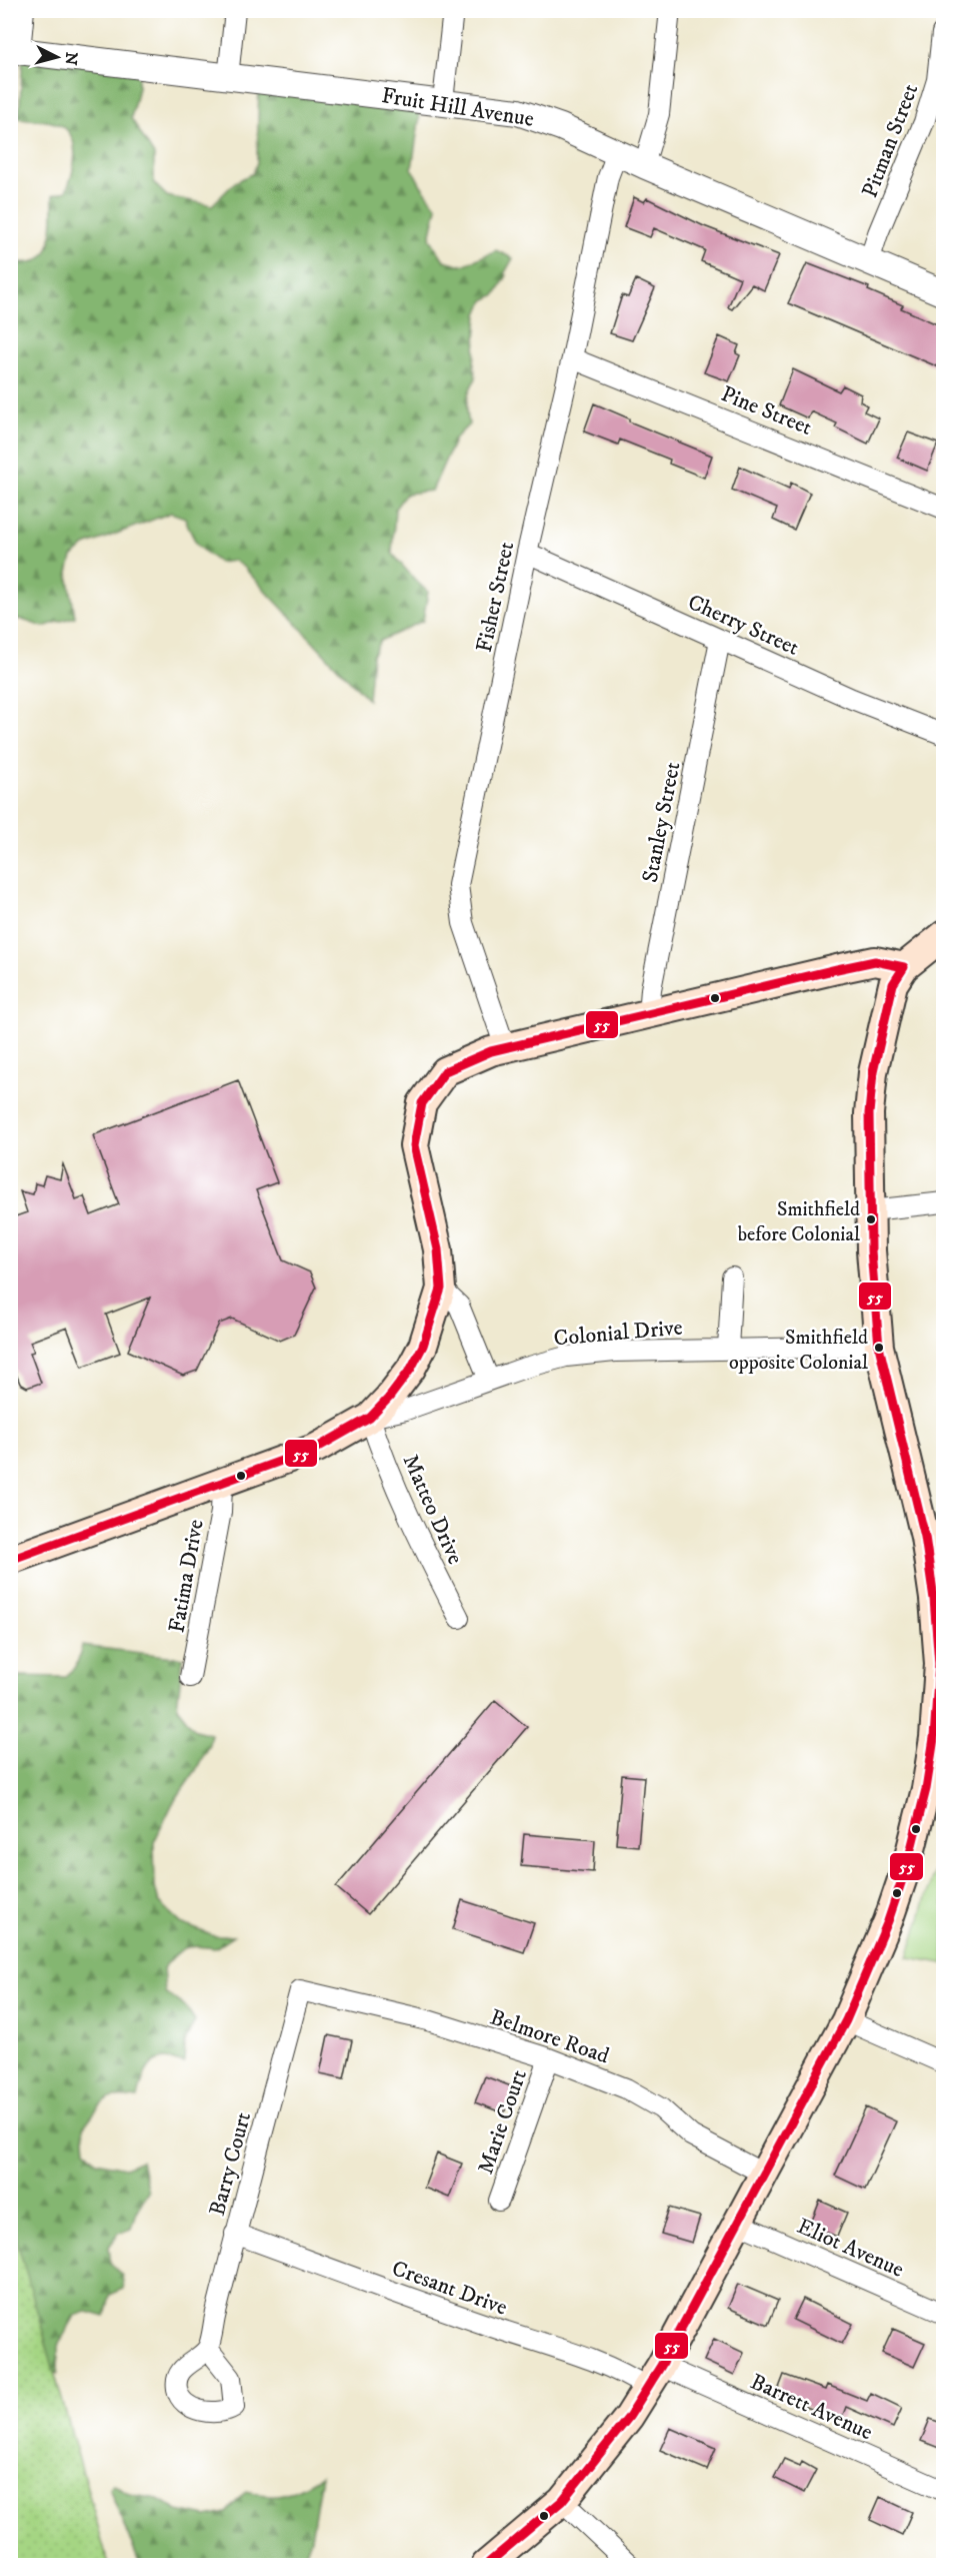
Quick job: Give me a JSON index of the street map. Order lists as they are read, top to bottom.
{
  "streets": {
    "street": [
      "Fruit Hill Avenue",
      "Pitman Street",
      "Pine Street",
      "Fisher Street",
      "Cherry Street",
      "Stanley Street",
      "Colonial Drive",
      "Matteo Drive",
      "Fatima Drive",
      "Belmore Road",
      "Marie Court",
      "Barry Court",
      "Eliot Avenue",
      "Cresant Drive",
      "Barrett Avenue"
    ]
  },
  "crossings": [
    ["Fruit Hill Avenue", "Pitman Street"],
    ["Fruit Hill Avenue", "Fisher Street"],
    ["Pine Street", "Fisher Street"],
    ["Fisher Street", "Cherry Street"],
    ["Cherry Street", "Stanley Street"],
    ["Colonial Drive", "Matteo Drive"],
    ["Belmore Road", "Marie Court"],
    ["Belmore Road", "Barry Court"],
    ["Barry Court", "Cresant Drive"],
    ["Cresant Drive", "Barrett Avenue"]
  ],
  "places": ["Smithfield before Colonial", "Smithfield opposite Colonial"],
  "lines": ["transit line 55"],
  "north": "right"
}
